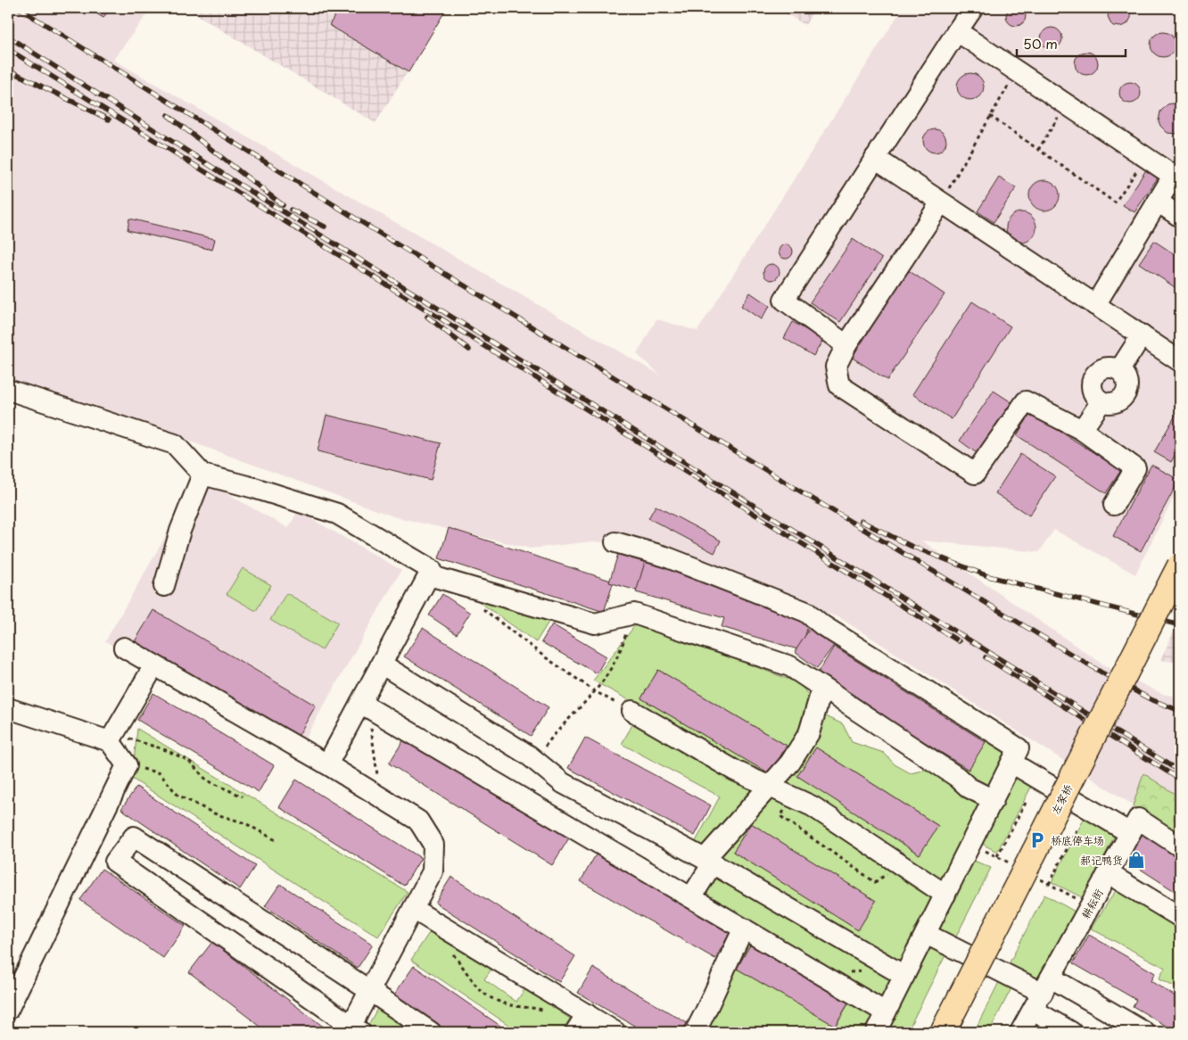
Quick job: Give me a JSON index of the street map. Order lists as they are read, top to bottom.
{
  "streets": {
    "main road": ["左家桥"],
    "street": ["耕耘街"]
  },
  "places": {
    "parking": ["桥底停车场"],
    "shop": ["郝记鸭货"]
  },
  "scale_bar": "50 m"
}
